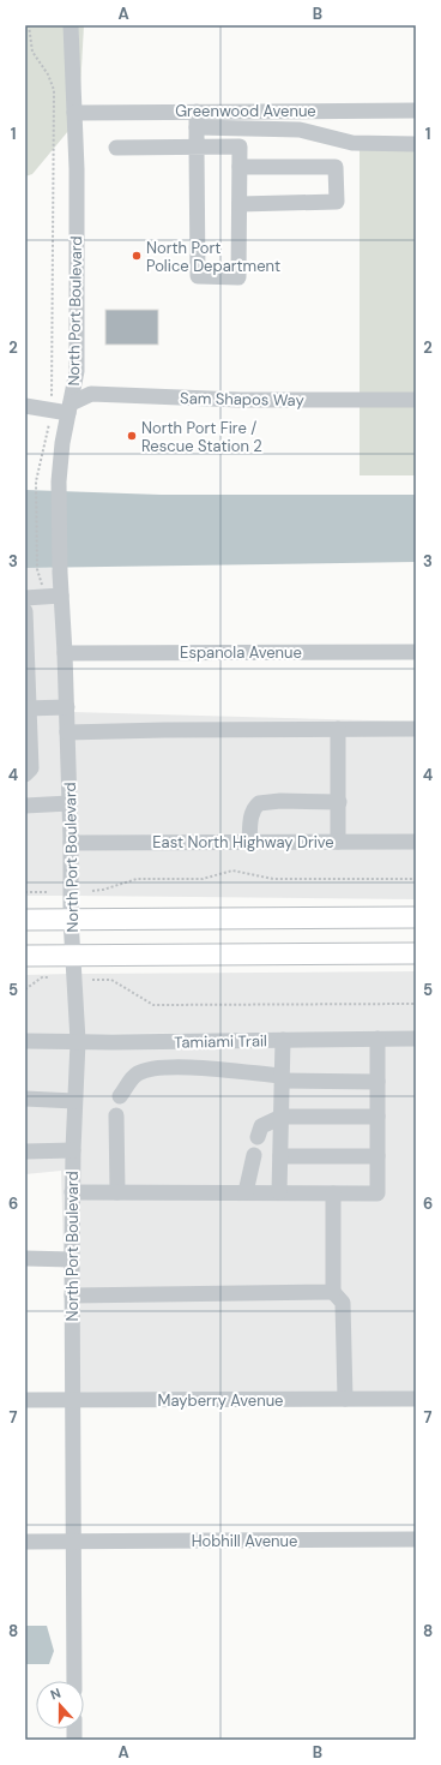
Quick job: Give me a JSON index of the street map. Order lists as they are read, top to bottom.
{
  "streets": {
    "street": [
      "Greenwood Avenue",
      "North Port Boulevard",
      "Sam Shapos Way",
      "Espanola Avenue",
      "East North Highway Drive",
      "Tamiami Trail",
      "Mayberry Avenue",
      "Hobhill Avenue"
    ]
  },
  "crossings": [
    ["Greenwood Avenue", "North Port Boulevard"],
    ["North Port Boulevard", "Sam Shapos Way"],
    ["North Port Boulevard", "Espanola Avenue"],
    ["North Port Boulevard", "East North Highway Drive"],
    ["North Port Boulevard", "Tamiami Trail"],
    ["North Port Boulevard", "Mayberry Avenue"],
    ["North Port Boulevard", "Hobhill Avenue"]
  ],
  "places": ["North Port Police Department", "North Port Fire / Rescue Station 2"],
  "north": "top",
  "grid": {
    "columns": ["A", "B"],
    "rows": [
      "1",
      "2",
      "3",
      "4",
      "5",
      "6",
      "7",
      "8"
    ]
  }
}
